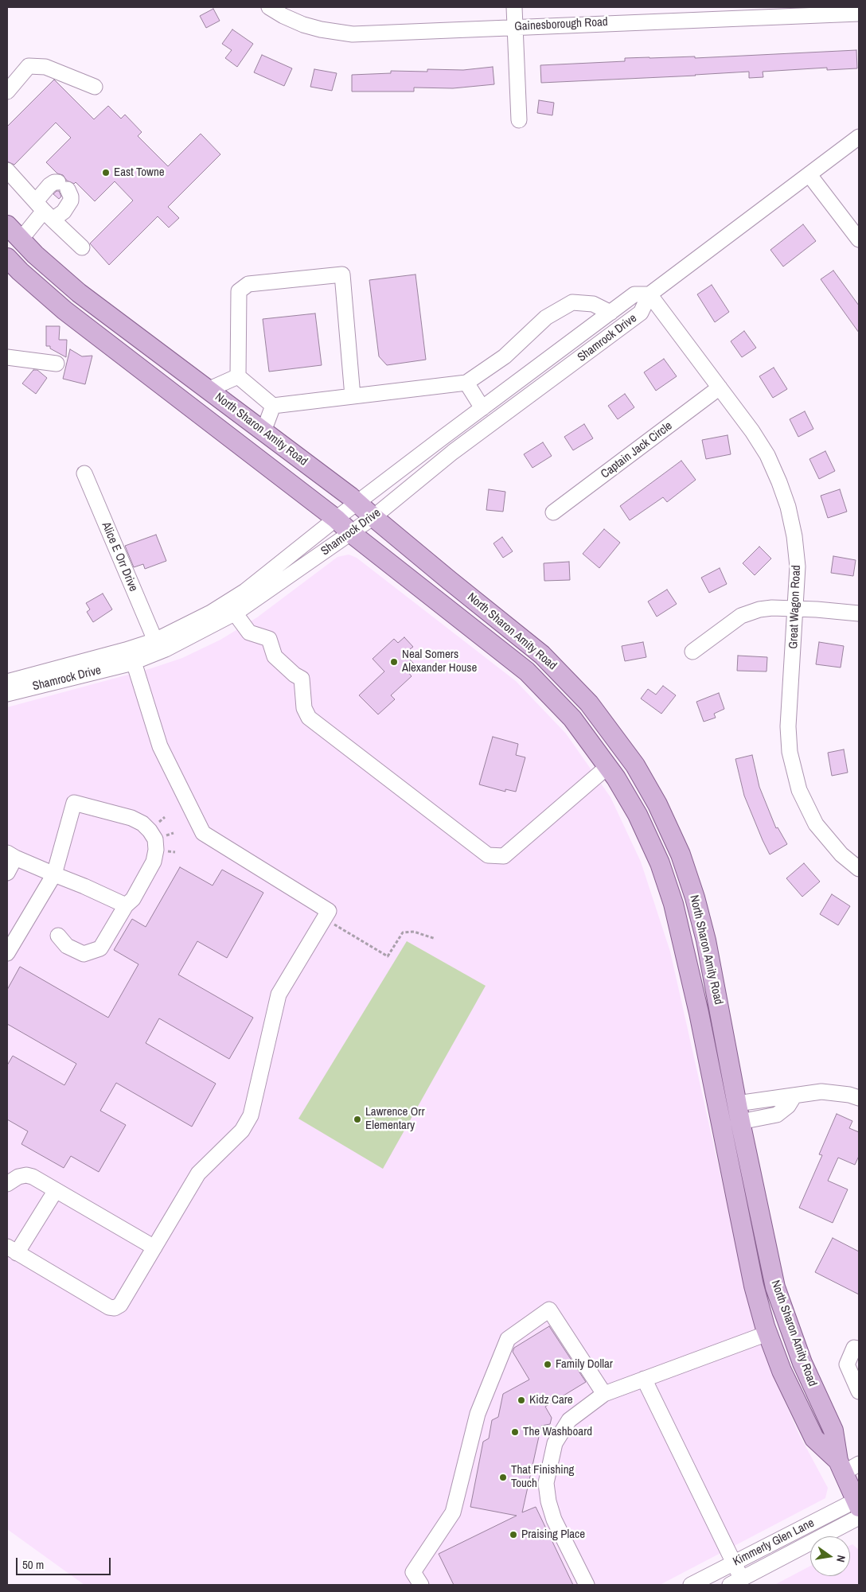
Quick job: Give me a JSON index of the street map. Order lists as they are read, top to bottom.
{
  "streets": {
    "main road": ["North Sharon Amity Road"],
    "street": [
      "Gainesborough Road",
      "Shamrock Drive",
      "Captain Jack Circle",
      "Alice E Orr Drive",
      "Great Wagon Road",
      "Kimmerly Glen Lane"
    ]
  },
  "crossings": [
    ["Shamrock Drive", "North Sharon Amity Road"],
    ["Shamrock Drive", "Alice E Orr Drive"],
    ["Shamrock Drive", "Great Wagon Road"],
    ["North Sharon Amity Road", "Kimmerly Glen Lane"],
    ["Captain Jack Circle", "Great Wagon Road"]
  ],
  "places": [
    "East Towne",
    "Neal Somers Alexander House",
    "Lawrence Orr Elementary",
    "Family Dollar",
    "Kidz Care",
    "The Washboard",
    "That Finishing Touch",
    "Praising Place"
  ],
  "scale_bar": "50 m",
  "north": "right"
}
